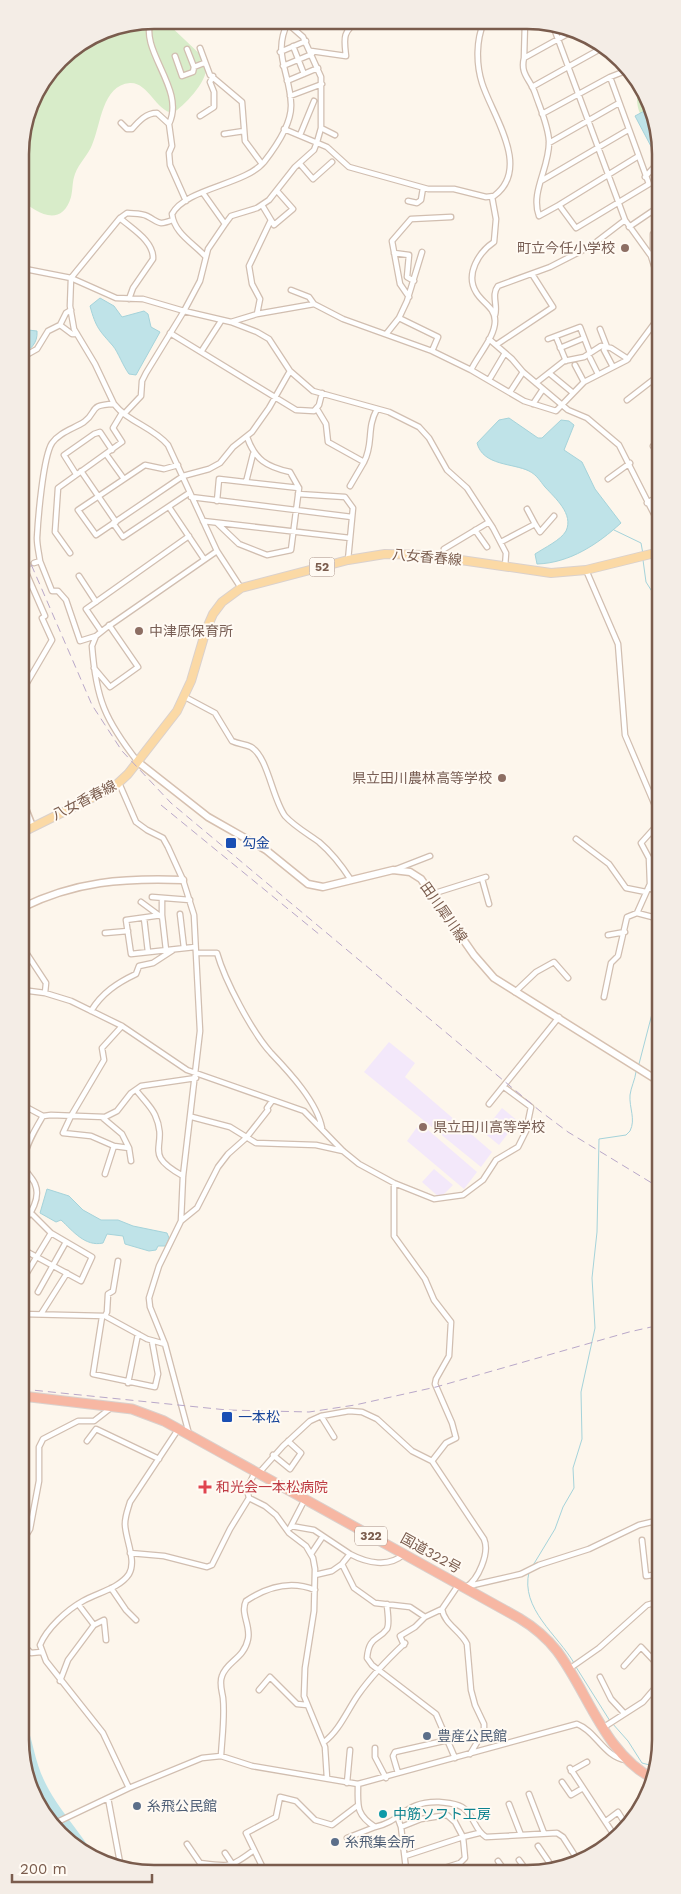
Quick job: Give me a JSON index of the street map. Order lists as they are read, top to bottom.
{
  "streets": {
    "highway": ["322", "国道322号"],
    "main road": ["八女香春線", "52", "田川犀川線"]
  },
  "crossings": [
    ["八女香春線", "田川犀川線"]
  ],
  "places": {
    "other": [
      "町立今任小学校",
      "中津原保育所",
      "県立田川農林高等学校",
      "県立田川高等学校",
      "豊産公民館",
      "糸飛公民館",
      "中筋ソフト工房",
      "糸飛集会所"
    ],
    "transit": ["勾金", "一本松"],
    "health": ["和光会一本松病院"]
  },
  "scale_bar": "200 m"
}
